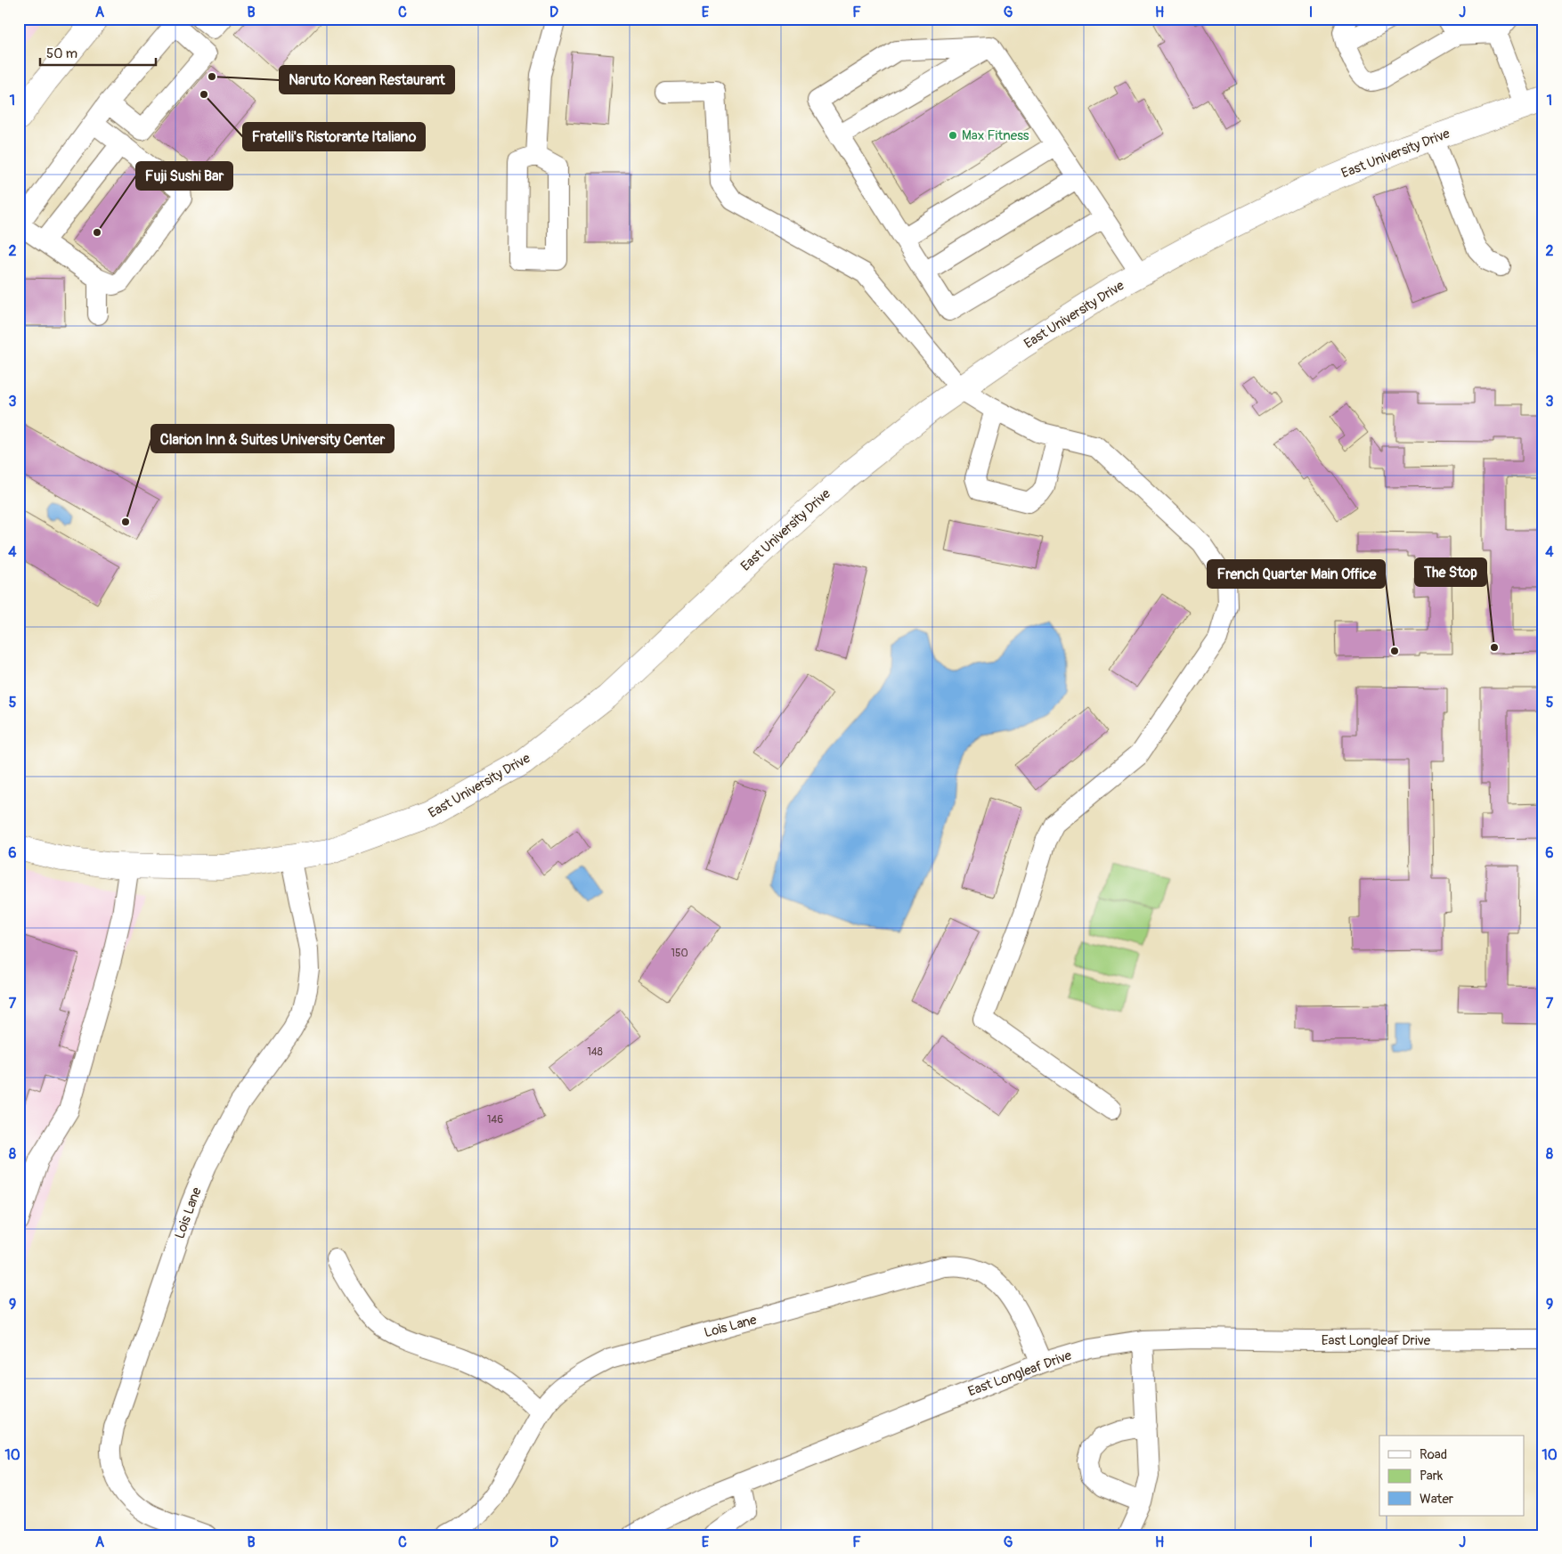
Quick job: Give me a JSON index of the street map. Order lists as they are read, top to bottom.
{
  "streets": {
    "main road": ["East University Drive"],
    "street": ["Lois Lane", "East Longleaf Drive"]
  },
  "crossings": [
    ["East University Drive", "Lois Lane"],
    ["Lois Lane", "East Longleaf Drive"]
  ],
  "places": [
    "Naruto Korean Restaurant",
    "Fratelli's Ristorante Italiano",
    "Max Fitness",
    "Fuji Sushi Bar",
    "Clarion Inn & Suites University Center",
    "The Stop",
    "French Quarter Main Office"
  ],
  "house_numbers": ["150", "148", "146"],
  "legend": ["Road", "Park", "Water"],
  "scale_bar": "50 m",
  "grid": {
    "columns": [
      "A",
      "B",
      "C",
      "D",
      "E",
      "F",
      "G",
      "H",
      "I",
      "J"
    ],
    "rows": [
      "1",
      "2",
      "3",
      "4",
      "5",
      "6",
      "7",
      "8",
      "9",
      "10"
    ]
  }
}
